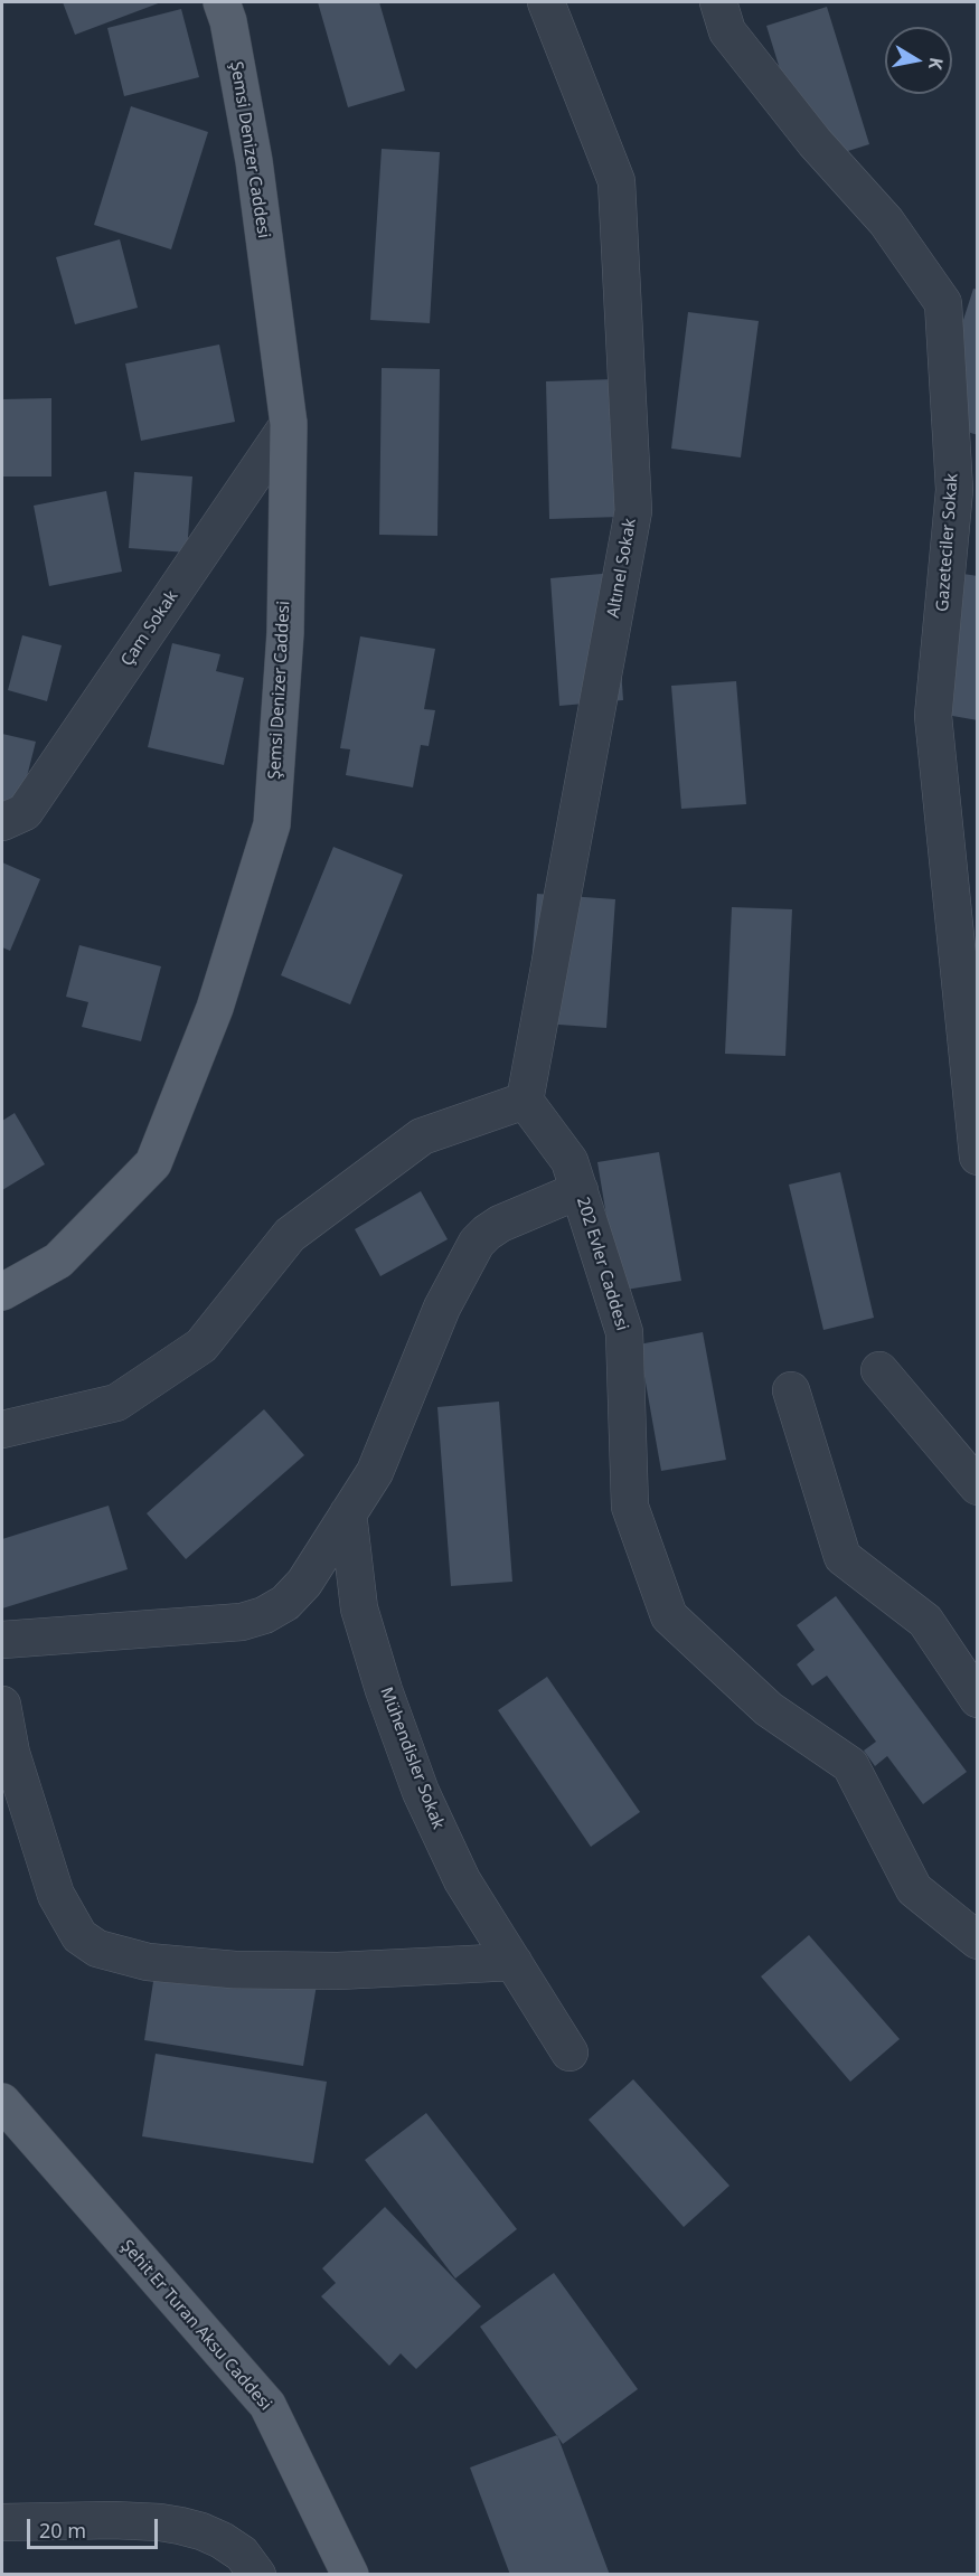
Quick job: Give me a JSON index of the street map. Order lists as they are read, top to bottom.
{
  "streets": {
    "main road": ["Şemsi Denizer Caddesi", "Şehit Er Turan Aksu Caddesi"],
    "street": [
      "Gazeteciler Sokak",
      "Altınel Sokak",
      "Çam Sokak",
      "202 Evler Caddesi",
      "Mühendisler Sokak"
    ]
  },
  "crossings": [
    ["Şemsi Denizer Caddesi", "Çam Sokak"],
    ["Altınel Sokak", "202 Evler Caddesi"]
  ],
  "scale_bar": "20 m",
  "north": "right"
}
